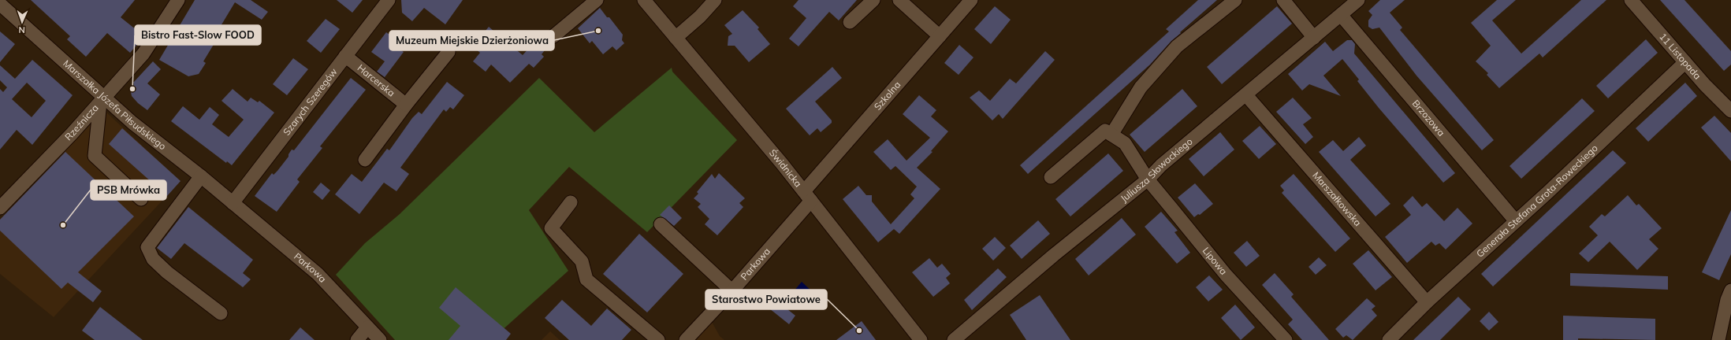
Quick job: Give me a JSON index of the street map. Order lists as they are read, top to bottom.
{
  "streets": {
    "street": [
      "11 Listopada",
      "Harcerska",
      "Szkolna",
      "Szarych Szeregów",
      "Marszałka Józefa Piłsudskiego",
      "Brzozowa",
      "Rzeźnicza",
      "Świdnicka",
      "Juliusza Słowackiego",
      "Marszałkowska",
      "Generała Stefana Grota-Roweckiego",
      "Lipowa",
      "Parkowa"
    ]
  },
  "crossings": [
    ["11 Listopada", "Generała Stefana Grota-Roweckiego"],
    ["Harcerska", "Szarych Szeregów"],
    ["Szkolna", "Świdnicka"],
    ["Szkolna", "Parkowa"],
    ["Szarych Szeregów", "Marszałka Józefa Piłsudskiego"],
    ["Szarych Szeregów", "Parkowa"],
    ["Marszałka Józefa Piłsudskiego", "Rzeźnicza"],
    ["Marszałka Józefa Piłsudskiego", "Parkowa"],
    ["Brzozowa", "Juliusza Słowackiego"],
    ["Brzozowa", "Generała Stefana Grota-Roweckiego"],
    ["Świdnicka", "Parkowa"],
    ["Juliusza Słowackiego", "Marszałkowska"],
    ["Juliusza Słowackiego", "Lipowa"],
    ["Marszałkowska", "Generała Stefana Grota-Roweckiego"]
  ],
  "places": [
    "Muzeum Miejskie Dzierżoniowa",
    "Bistro Fast-Slow FOOD",
    "PSB Mrówka",
    "Starostwo Powiatowe"
  ],
  "north": "bottom"
}
